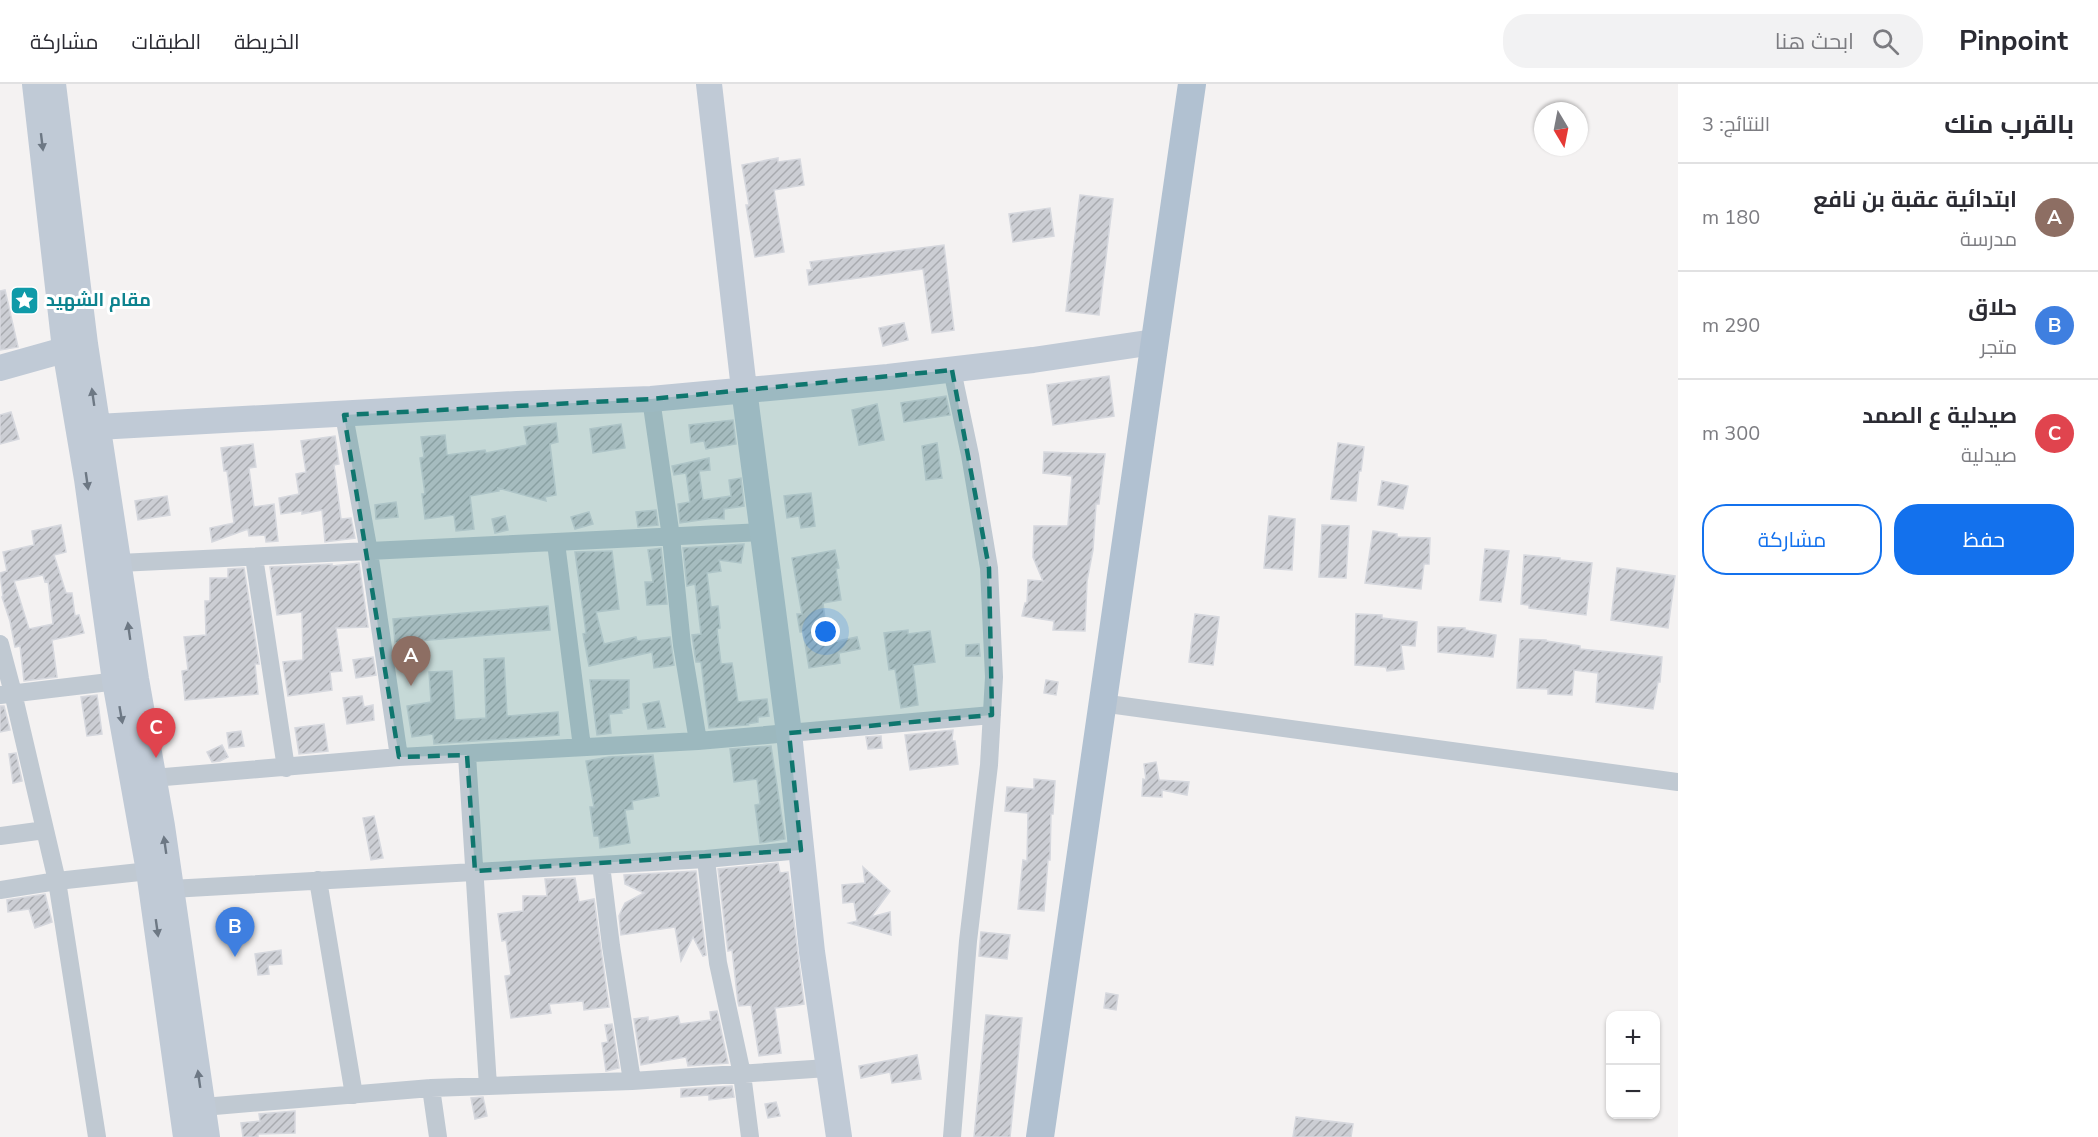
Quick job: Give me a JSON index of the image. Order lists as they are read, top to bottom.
{
  "places": {
    "place": ["مقام الشهيد"]
  },
  "north": "bottom",
  "page": {
    "header": "Pinpoint",
    "search": "ابحث هنا",
    "nav": ["الخريطة", "الطبقات", "مشاركة"],
    "heading": ["بالقرب منك", "النتائج: 3"],
    "list": [
      {
        "mark": "A",
        "name": "ابتدائية عقبة بن نافع",
        "note": "مدرسة",
        "value": "180 m"
      },
      {
        "mark": "B",
        "name": "حلاق",
        "note": "متجر",
        "value": "290 m"
      },
      {
        "mark": "C",
        "name": "صيدلية ع الصمد",
        "note": "صيدلية",
        "value": "300 m"
      }
    ],
    "buttons": ["حفظ", "مشاركة"],
    "pins": ["A", "C", "B"],
    "map_buttons": ["+", "−"]
  }
}
